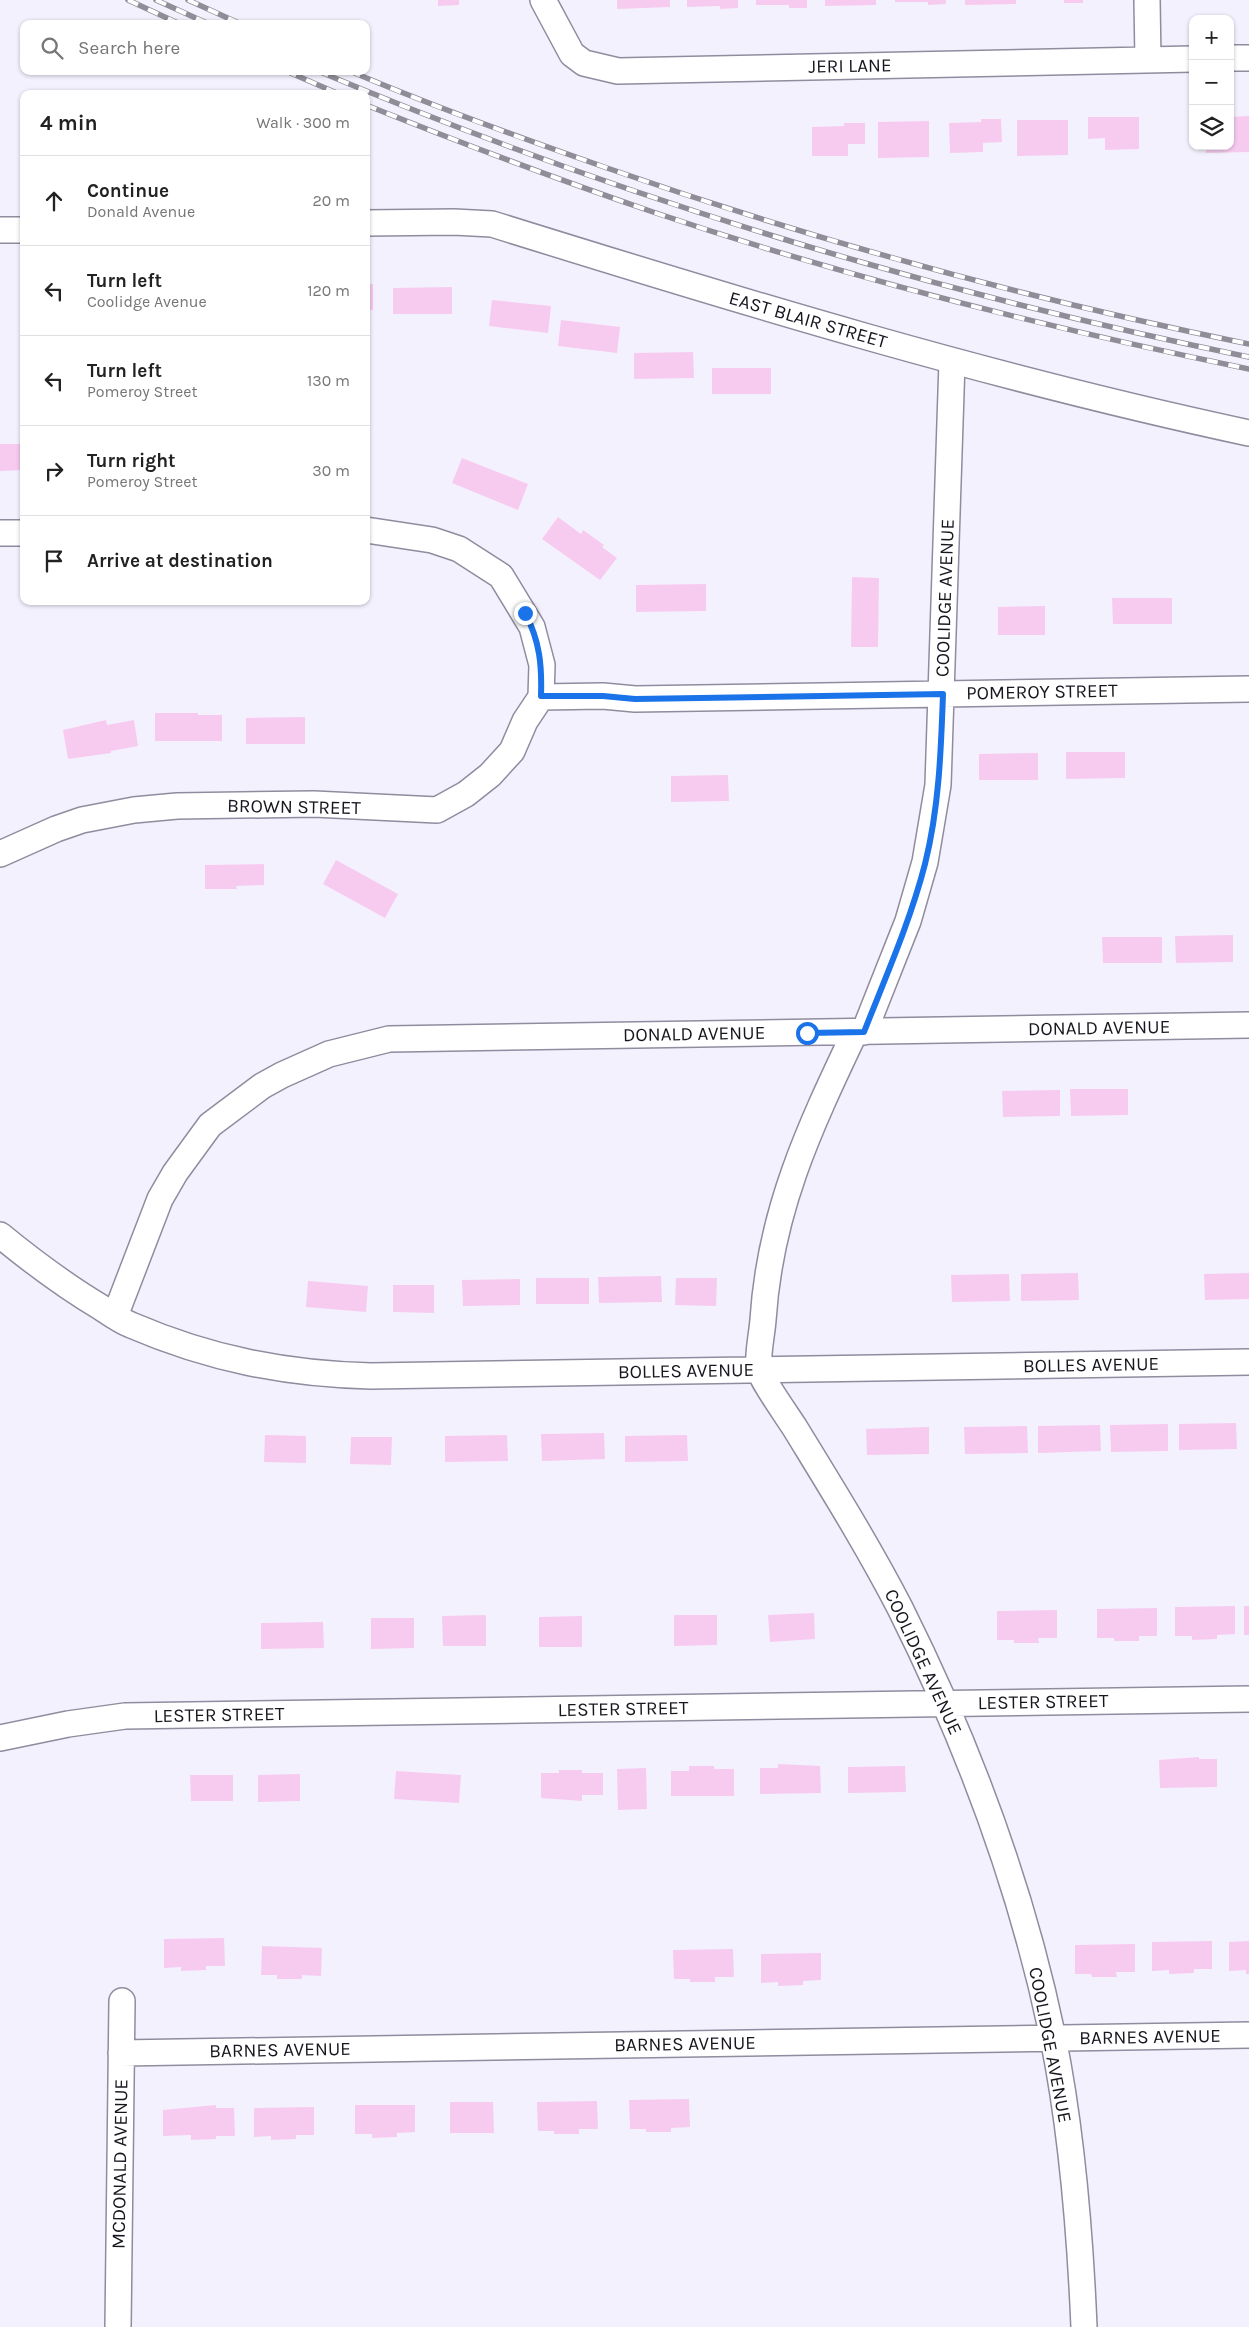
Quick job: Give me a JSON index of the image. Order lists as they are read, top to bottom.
{
  "streets": {
    "street": [
      "JERI LANE",
      "EAST BLAIR STREET",
      "COOLIDGE AVENUE",
      "POMEROY STREET",
      "BROWN STREET",
      "DONALD AVENUE",
      "BOLLES AVENUE",
      "LESTER STREET",
      "BARNES AVENUE",
      "MCDONALD AVENUE"
    ]
  },
  "crossings": [
    ["EAST BLAIR STREET", "COOLIDGE AVENUE"],
    ["COOLIDGE AVENUE", "POMEROY STREET"],
    ["COOLIDGE AVENUE", "DONALD AVENUE"],
    ["COOLIDGE AVENUE", "BOLLES AVENUE"],
    ["COOLIDGE AVENUE", "LESTER STREET"],
    ["COOLIDGE AVENUE", "BARNES AVENUE"],
    ["POMEROY STREET", "BROWN STREET"],
    ["DONALD AVENUE", "BOLLES AVENUE"],
    ["BARNES AVENUE", "MCDONALD AVENUE"]
  ],
  "page": {
    "map_buttons": ["+", "−"],
    "search": "Search here",
    "heading": ["4 min", "Walk · 300 m"],
    "list": [
      ["Continue", "Donald Avenue", "20 m"],
      ["Turn left", "Coolidge Avenue", "120 m"],
      ["Turn left", "Pomeroy Street", "130 m"],
      ["Turn right", "Pomeroy Street", "30 m"],
      "Arrive at destination"
    ]
  }
}
